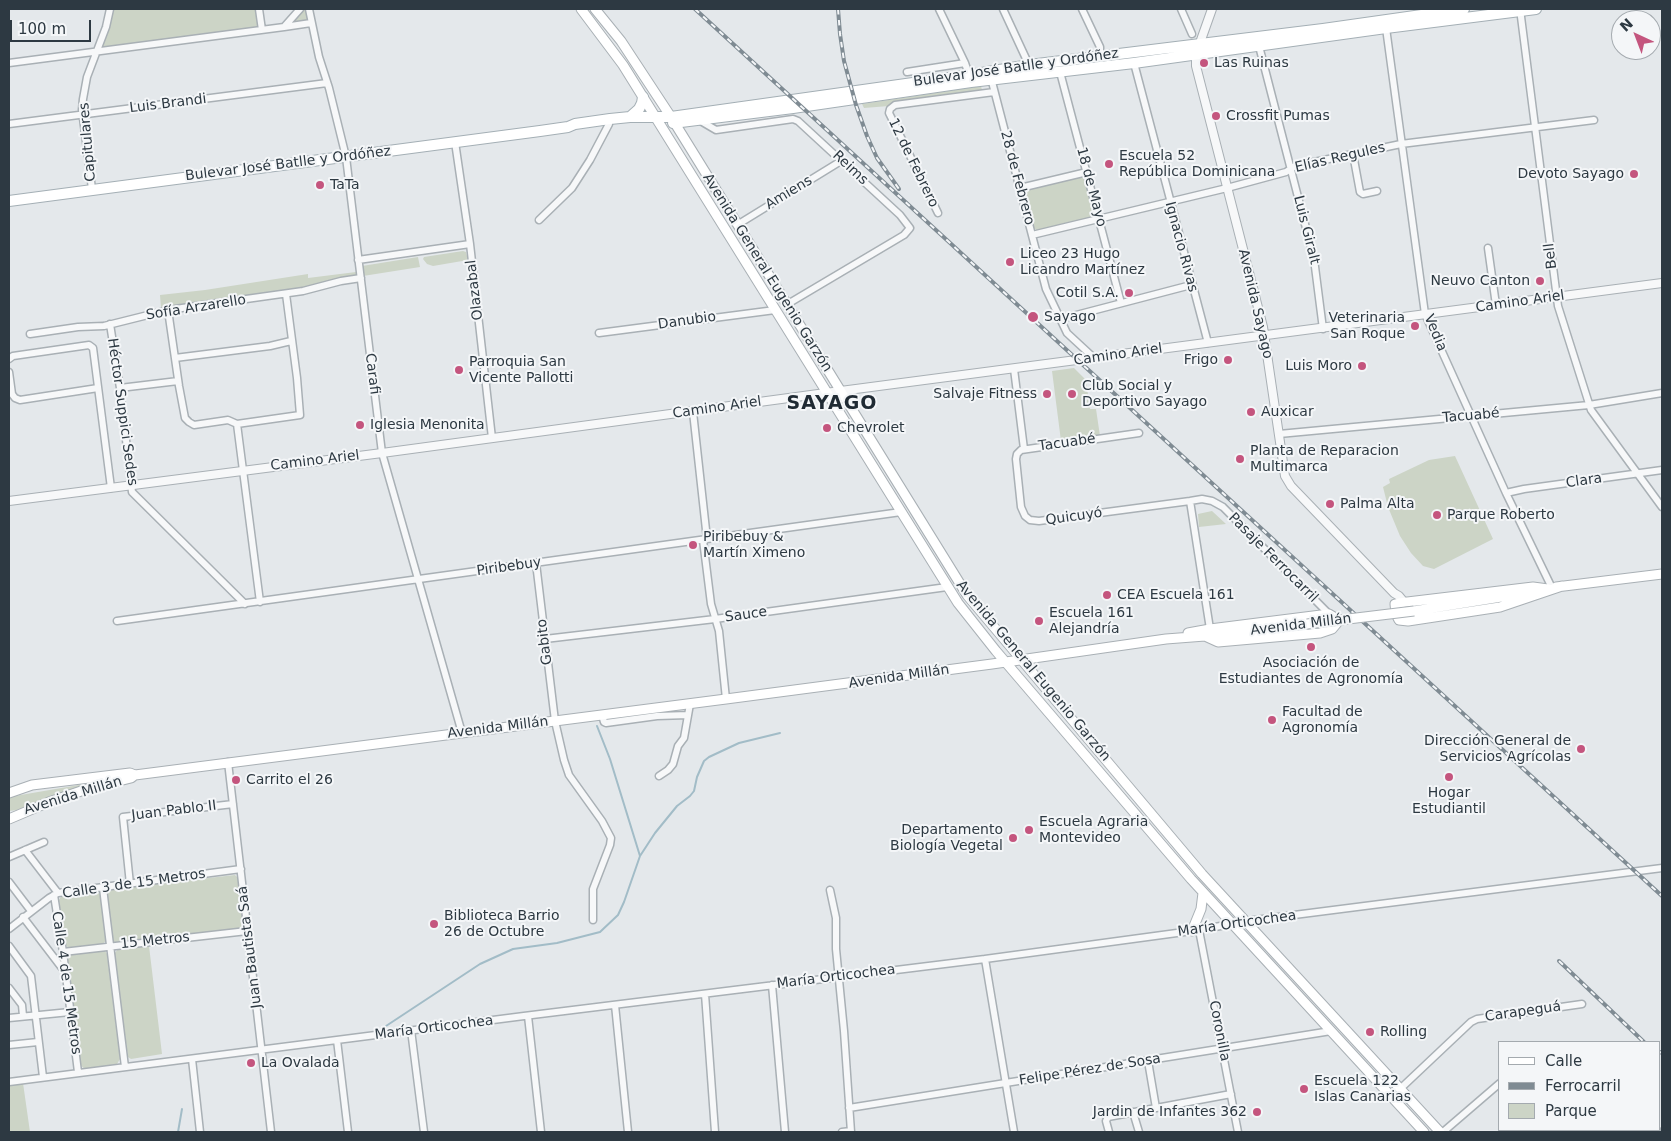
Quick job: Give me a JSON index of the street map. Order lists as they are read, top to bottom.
{
  "streets": {
    "main road": ["Bulevar José Batlle y Ordóñez", "Avenida General Eugenio Garzón", "Avenida Millán"],
    "street": [
      "Luis Brandi",
      "Capitulares",
      "Elías Regules",
      "12 de Febrero",
      "Reims",
      "28 de Febrero",
      "18 de Mayo",
      "Amiens",
      "Luis Giralt",
      "Ignacio Rivas",
      "Bell",
      "Olazabal",
      "Camino Ariel",
      "Avenida Sayago",
      "Sofía Arzarello",
      "Danubio",
      "Vedia",
      "Carafi",
      "Héctor Suppici Sedes",
      "Tacuabé",
      "Clara",
      "Quicuyó",
      "Pasaje Ferrocarril",
      "Piribebuy",
      "Sauce",
      "Gabito",
      "Juan Pablo II",
      "Calle 3 de 15 Metros",
      "María Orticochea",
      "15 Metros",
      "Juan Bautista Saá",
      "Calle 4 de 15 Metros",
      "Carapeguá",
      "Coronilla",
      "Felipe Pérez de Sosa"
    ]
  },
  "crossings": [
    ["Bulevar José Batlle y Ordóñez", "Capitulares"],
    ["Bulevar José Batlle y Ordóñez", "12 de Febrero"],
    ["Bulevar José Batlle y Ordóñez", "Reims"],
    ["Bulevar José Batlle y Ordóñez", "28 de Febrero"],
    ["Bulevar José Batlle y Ordóñez", "18 de Mayo"],
    ["Bulevar José Batlle y Ordóñez", "Luis Giralt"],
    ["Bulevar José Batlle y Ordóñez", "Ignacio Rivas"],
    ["Bulevar José Batlle y Ordóñez", "Bell"],
    ["Bulevar José Batlle y Ordóñez", "Avenida General Eugenio Garzón"],
    ["Bulevar José Batlle y Ordóñez", "Olazabal"],
    ["Bulevar José Batlle y Ordóñez", "Avenida Sayago"],
    ["Bulevar José Batlle y Ordóñez", "Vedia"],
    ["Bulevar José Batlle y Ordóñez", "Carafi"],
    ["Luis Brandi", "Capitulares"],
    ["Luis Brandi", "Carafi"],
    ["Elías Regules", "28 de Febrero"],
    ["Elías Regules", "18 de Mayo"],
    ["Elías Regules", "Luis Giralt"],
    ["Elías Regules", "Ignacio Rivas"],
    ["Elías Regules", "Bell"],
    ["Elías Regules", "Avenida Sayago"],
    ["Elías Regules", "Vedia"],
    ["Reims", "Amiens"],
    ["Reims", "Avenida General Eugenio Garzón"],
    ["28 de Febrero", "Camino Ariel"],
    ["Amiens", "Avenida General Eugenio Garzón"],
    ["Luis Giralt", "Camino Ariel"],
    ["Ignacio Rivas", "Camino Ariel"],
    ["Bell", "Camino Ariel"],
    ["Bell", "Tacuabé"],
    ["Bell", "Clara"],
    ["Avenida General Eugenio Garzón", "Camino Ariel"],
    ["Avenida General Eugenio Garzón", "Danubio"],
    ["Avenida General Eugenio Garzón", "Piribebuy"],
    ["Avenida General Eugenio Garzón", "Sauce"],
    ["Avenida General Eugenio Garzón", "Avenida Millán"],
    ["Avenida General Eugenio Garzón", "María Orticochea"],
    ["Avenida General Eugenio Garzón", "Carapeguá"],
    ["Avenida General Eugenio Garzón", "Felipe Pérez de Sosa"],
    ["Olazabal", "Camino Ariel"],
    ["Camino Ariel", "Avenida Sayago"],
    ["Camino Ariel", "Vedia"],
    ["Camino Ariel", "Carafi"],
    ["Camino Ariel", "Héctor Suppici Sedes"],
    ["Camino Ariel", "Quicuyó"],
    ["Avenida Sayago", "Tacuabé"],
    ["Sofía Arzarello", "Carafi"],
    ["Sofía Arzarello", "Héctor Suppici Sedes"],
    ["Vedia", "Tacuabé"],
    ["Vedia", "Clara"],
    ["Vedia", "Avenida Millán"],
    ["Carafi", "Piribebuy"],
    ["Carafi", "Avenida Millán"],
    ["Héctor Suppici Sedes", "Piribebuy"],
    ["Tacuabé", "Quicuyó"],
    ["Quicuyó", "Pasaje Ferrocarril"],
    ["Piribebuy", "Gabito"],
    ["Sauce", "Gabito"],
    ["Avenida Millán", "Gabito"],
    ["Avenida Millán", "Juan Bautista Saá"],
    ["Juan Pablo II", "Calle 3 de 15 Metros"],
    ["Juan Pablo II", "Juan Bautista Saá"],
    ["Calle 3 de 15 Metros", "Juan Bautista Saá"],
    ["Calle 3 de 15 Metros", "Calle 4 de 15 Metros"],
    ["María Orticochea", "Juan Bautista Saá"],
    ["María Orticochea", "Calle 4 de 15 Metros"],
    ["María Orticochea", "Coronilla"],
    ["15 Metros", "Juan Bautista Saá"],
    ["15 Metros", "Calle 4 de 15 Metros"],
    ["Coronilla", "Felipe Pérez de Sosa"]
  ],
  "districts": ["SAYAGO"],
  "places": [
    "Las Ruinas",
    "Crossfit Pumas",
    "Escuela 52 República Dominicana",
    "Devoto Sayago",
    "TaTa",
    "Liceo 23 Hugo Licandro Martínez",
    "Neuvo Canton",
    "Cotil S.A.",
    "Sayago",
    "Veterinaria San Roque",
    "Frigo",
    "Luis Moro",
    "Parroquia San Vicente Pallotti",
    "Salvaje Fitness",
    "Club Social y Deportivo Sayago",
    "Auxicar",
    "Iglesia Menonita",
    "Chevrolet",
    "Planta de Reparacion Multimarca",
    "Palma Alta",
    "Parque Roberto",
    "Piribebuy & Martín Ximeno",
    "CEA Escuela 161",
    "Escuela 161 Alejandría",
    "Asociación de Estudiantes de Agronomía",
    "Facultad de Agronomía",
    "Dirección General de Servicios Agrícolas",
    "Hogar Estudiantil",
    "Carrito el 26",
    "Escuela Agraria Montevideo",
    "Departamento Biología Vegetal",
    "Biblioteca Barrio 26 de Octubre",
    "Rolling",
    "La Ovalada",
    "Escuela 122 Islas Canarias",
    "Jardin de Infantes 362"
  ],
  "legend": ["Calle", "Ferrocarril", "Parque"],
  "scale_bar": "100 m",
  "north": "top left"
}
